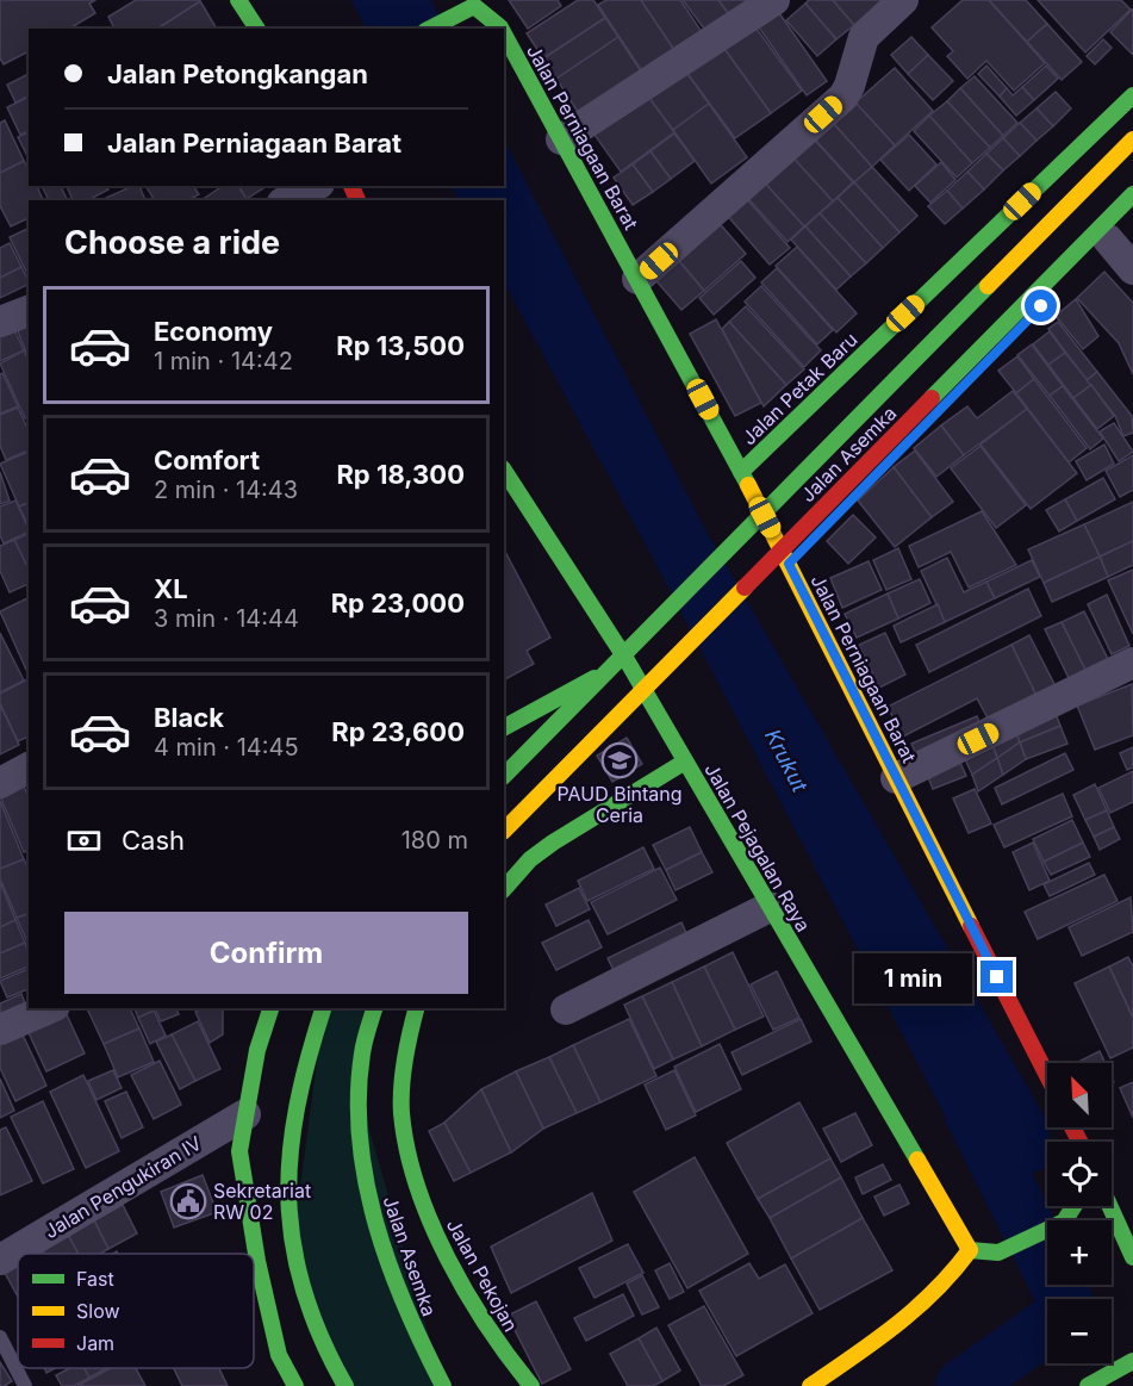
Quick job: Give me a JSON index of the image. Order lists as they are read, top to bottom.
{
  "streets": {
    "street": [
      "Jalan Perniagaan Barat",
      "Jalan Petak Baru",
      "Jalan Asemka",
      "Jalan Pejagalan Raya",
      "Jalan Pengukiran IV",
      "Jalan Pekojan"
    ]
  },
  "crossings": [
    ["Jalan Perniagaan Barat", "Jalan Petak Baru"]
  ],
  "water": ["Krukut"],
  "places": {
    "school or university": ["PAUD Bintang Ceria"],
    "public building": ["Sekretariat RW 02"]
  },
  "legend": ["Fast", "Slow", "Jam"],
  "north": "top left",
  "page": {
    "banner": ["Jalan Petongkangan", "Jalan Perniagaan Barat"],
    "heading": "Choose a ride",
    "list": [
      {
        "name": "Economy",
        "note": "1 min · 14:42",
        "value": "Rp 13,500"
      },
      {
        "name": "Comfort",
        "note": "2 min · 14:43",
        "value": "Rp 18,300"
      },
      {
        "name": "XL",
        "note": "3 min · 14:44",
        "value": "Rp 23,000"
      },
      {
        "name": "Black",
        "note": "4 min · 14:45",
        "value": "Rp 23,600"
      }
    ],
    "pay": ["Cash", "180 m"],
    "buttons": "Confirm",
    "bubble": "1 min",
    "map_buttons": ["+", "−"]
  }
}
